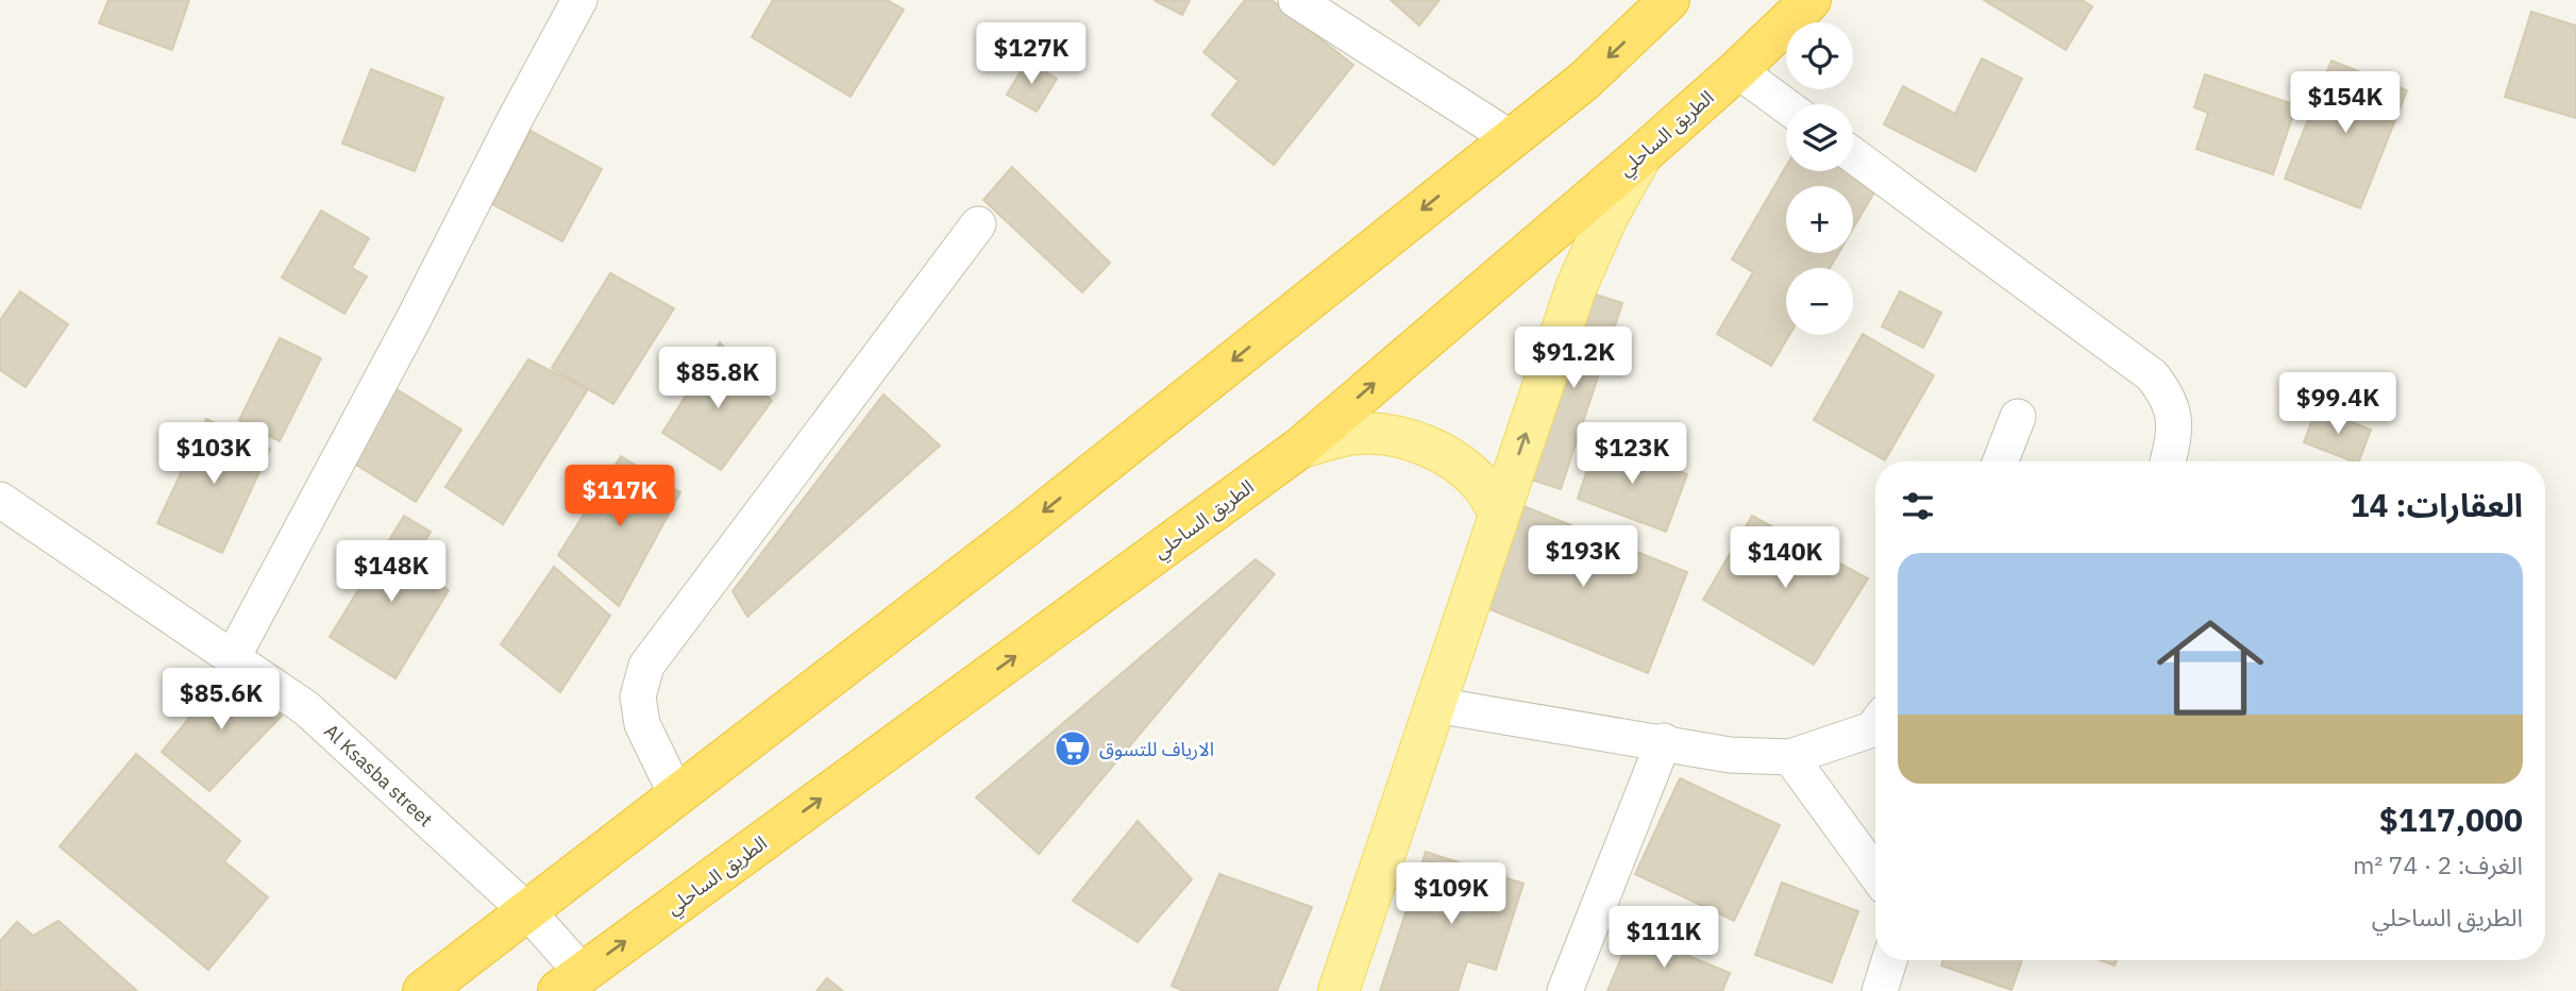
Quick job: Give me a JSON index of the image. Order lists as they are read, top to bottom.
{
  "streets": {
    "highway": ["الطريق الساحلي"],
    "street": ["Al Ksasba street"]
  },
  "crossings": [
    ["الطريق الساحلي", "Al Ksasba street"]
  ],
  "places": {
    "supermarket": ["الارياف للتسوق"]
  },
  "page": {
    "map_buttons": ["+", "−"],
    "price": [
      "$127K",
      "$154K",
      "$91.2K",
      "$85.8K",
      "$99.4K",
      "$103K",
      "$123K",
      "$117K",
      "$193K",
      "$140K",
      "$148K",
      "$85.6K",
      "$109K",
      "$111K"
    ],
    "heading": "العقارات: 14",
    "list": [
      {
        "name": "$117,000",
        "note": "الغرف: 2 · 74 m² · الطريق الساحلي"
      }
    ]
  }
}
